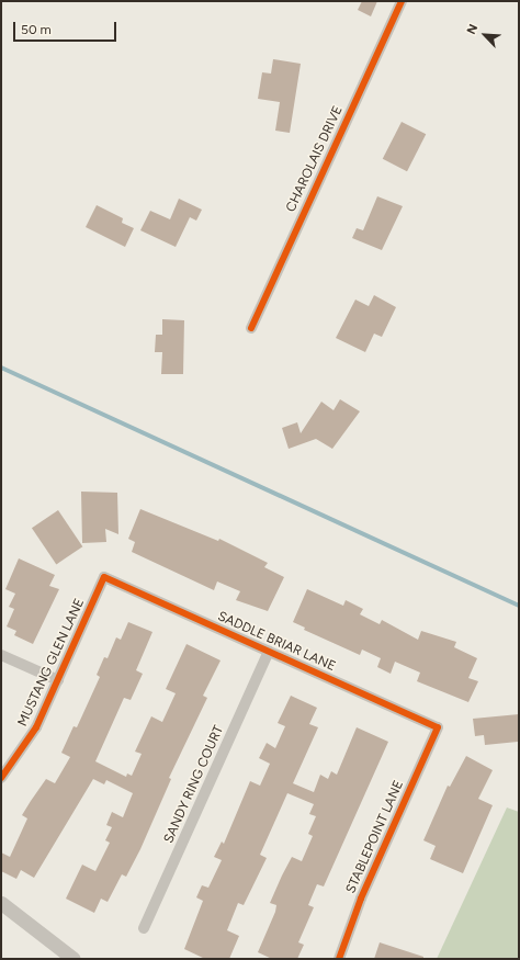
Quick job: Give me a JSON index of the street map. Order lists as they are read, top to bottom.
{
  "streets": {
    "street": [
      "CHAROLAIS DRIVE",
      "SADDLE BRIAR LANE",
      "MUSTANG GLEN LANE",
      "SANDY RING COURT",
      "STABLEPOINT LANE"
    ]
  },
  "crossings": [
    ["SADDLE BRIAR LANE", "MUSTANG GLEN LANE"],
    ["SADDLE BRIAR LANE", "SANDY RING COURT"],
    ["SADDLE BRIAR LANE", "STABLEPOINT LANE"]
  ],
  "scale_bar": "50 m",
  "north": "top left"
}
